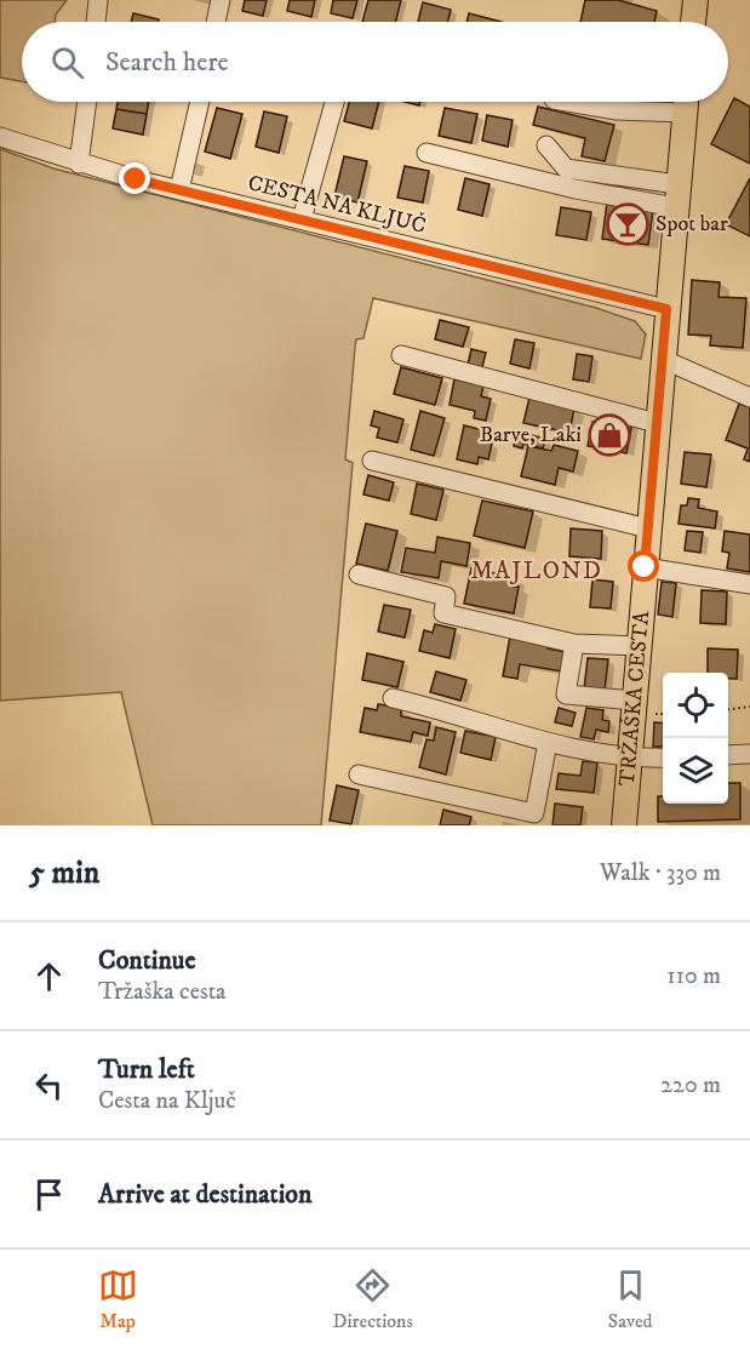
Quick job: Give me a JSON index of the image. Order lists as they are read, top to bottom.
{
  "streets": {
    "main road": ["TRŽAŠKA CESTA"],
    "street": ["CESTA NA KLJUČ"]
  },
  "crossings": [
    ["CESTA NA KLJUČ", "TRŽAŠKA CESTA"]
  ],
  "districts": ["MAJLOND"],
  "places": {
    "bar": ["Spot bar"],
    "shop": ["Barve, Laki"]
  },
  "page": {
    "search": "Search here",
    "heading": ["5 min", "Walk · 330 m"],
    "list": [
      ["Continue", "Tržaška cesta", "110 m"],
      ["Turn left", "Cesta na Ključ", "220 m"],
      "Arrive at destination"
    ],
    "nav": ["Map", "Directions", "Saved"]
  }
}
